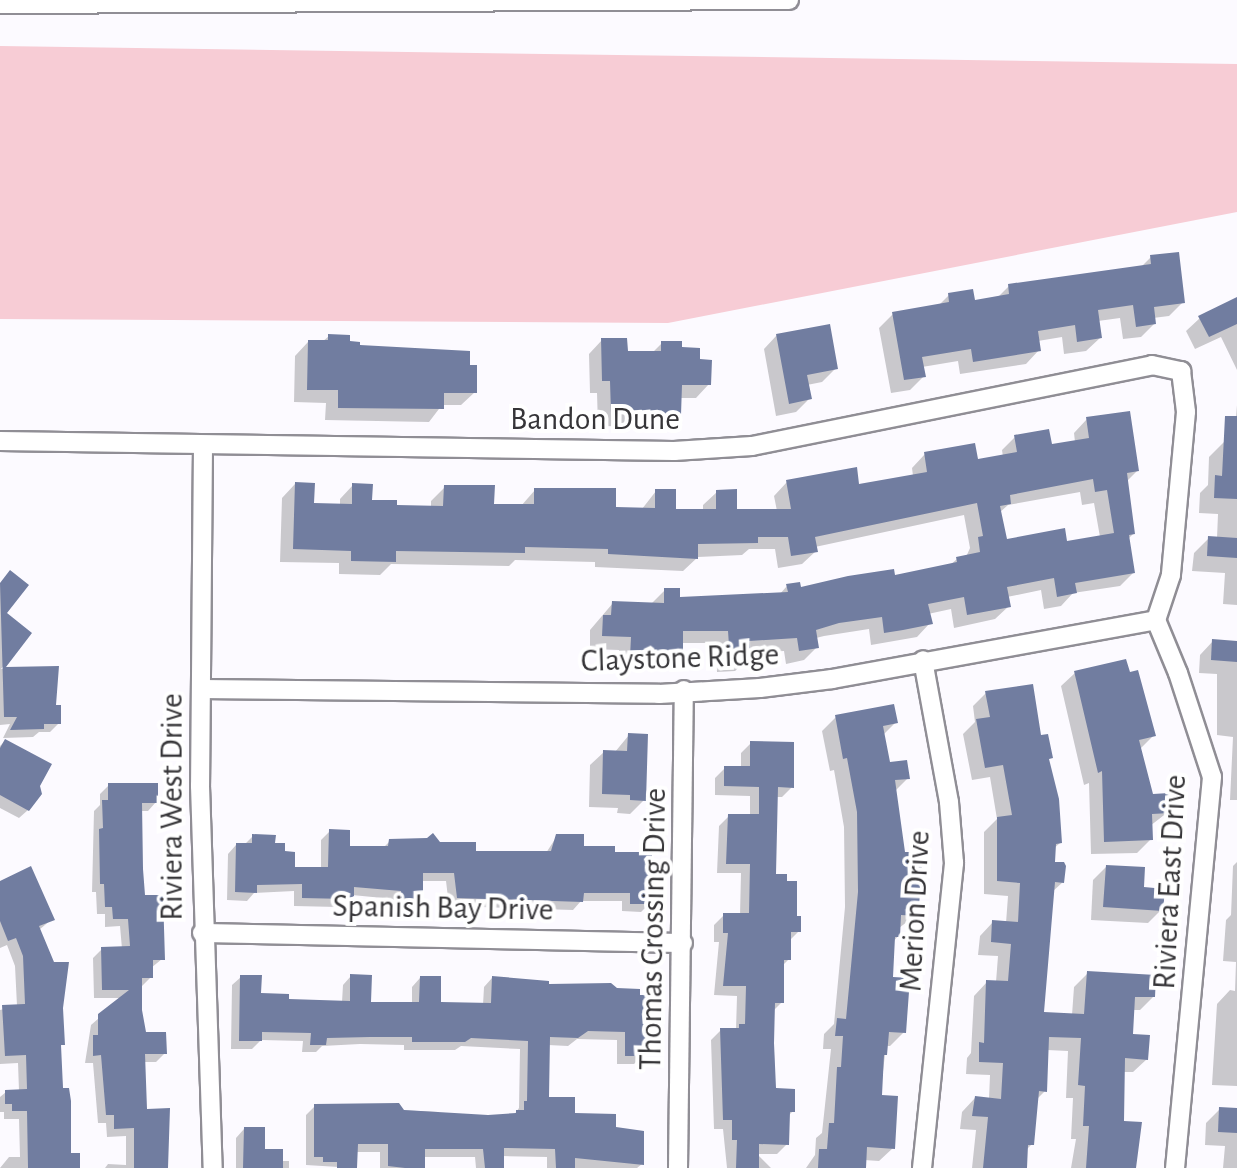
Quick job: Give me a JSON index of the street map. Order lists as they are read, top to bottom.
{
  "streets": {
    "street": [
      "Bandon Dune",
      "Claystone Ridge",
      "Riviera West Drive",
      "Riviera East Drive",
      "Spanish Bay Drive",
      "Merion Drive",
      "Thomas Crossing Drive"
    ]
  },
  "crossings": [
    ["Bandon Dune", "Claystone Ridge"],
    ["Bandon Dune", "Riviera West Drive"],
    ["Bandon Dune", "Riviera East Drive"],
    ["Claystone Ridge", "Riviera West Drive"],
    ["Claystone Ridge", "Riviera East Drive"],
    ["Claystone Ridge", "Merion Drive"],
    ["Claystone Ridge", "Thomas Crossing Drive"],
    ["Riviera West Drive", "Spanish Bay Drive"],
    ["Spanish Bay Drive", "Thomas Crossing Drive"]
  ]
}
